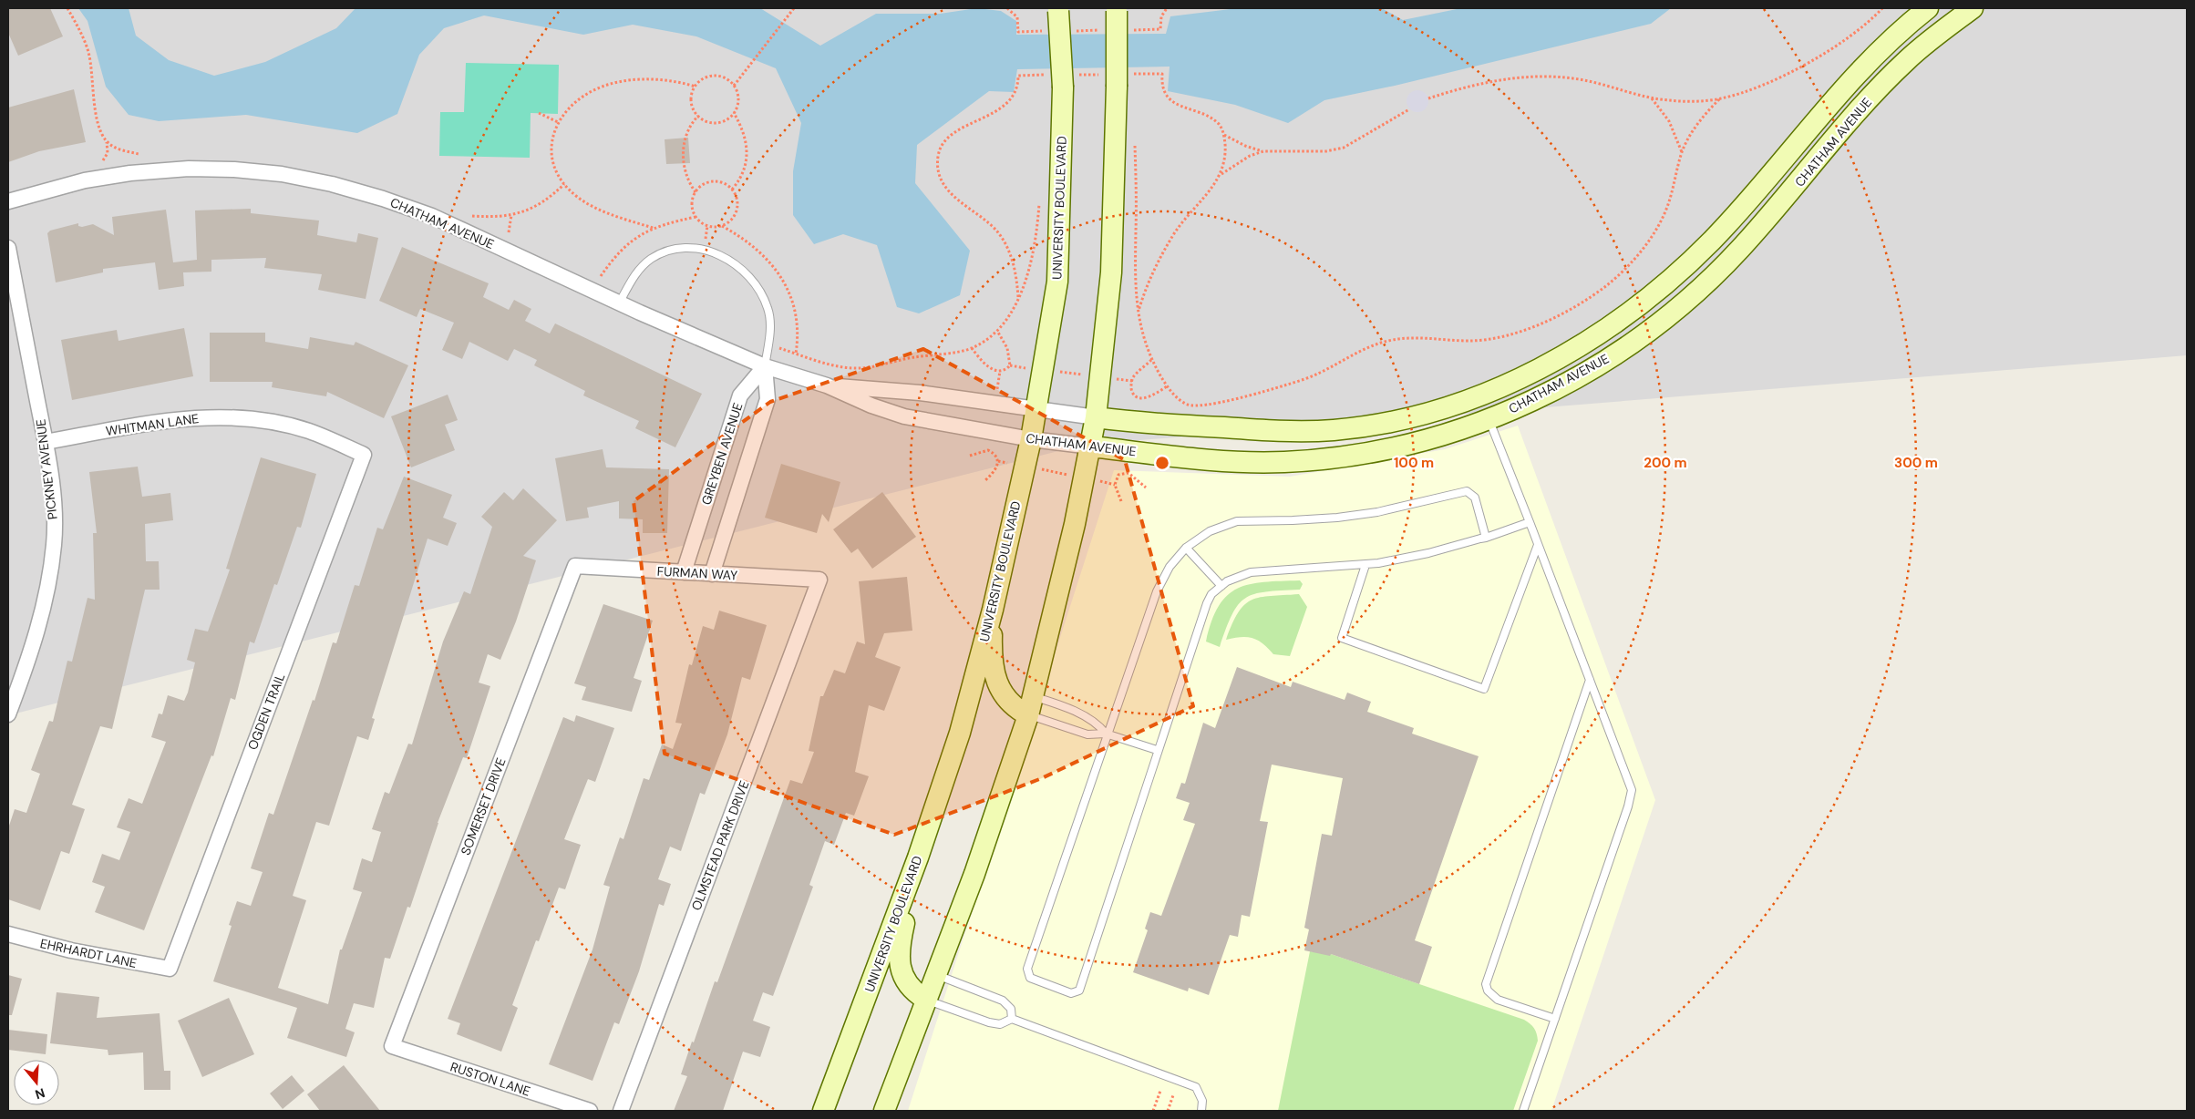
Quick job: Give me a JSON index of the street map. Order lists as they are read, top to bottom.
{
  "streets": {
    "main road": ["CHATHAM AVENUE", "UNIVERSITY BOULEVARD"],
    "street": [
      "WHITMAN LANE",
      "GREYBEN AVENUE",
      "PICKNEY AVENUE",
      "FURMAN WAY",
      "OGDEN TRAIL",
      "SOMERSET DRIVE",
      "OLMSTEAD PARK DRIVE",
      "EHRHARDT LANE",
      "RUSTON LANE"
    ]
  },
  "crossings": [
    ["CHATHAM AVENUE", "UNIVERSITY BOULEVARD"],
    ["CHATHAM AVENUE", "GREYBEN AVENUE"],
    ["WHITMAN LANE", "PICKNEY AVENUE"],
    ["WHITMAN LANE", "OGDEN TRAIL"],
    ["GREYBEN AVENUE", "FURMAN WAY"],
    ["FURMAN WAY", "SOMERSET DRIVE"],
    ["FURMAN WAY", "OLMSTEAD PARK DRIVE"],
    ["OGDEN TRAIL", "EHRHARDT LANE"],
    ["SOMERSET DRIVE", "RUSTON LANE"]
  ],
  "north": "bottom",
  "rings": ["100 m", "200 m", "300 m"]
}
